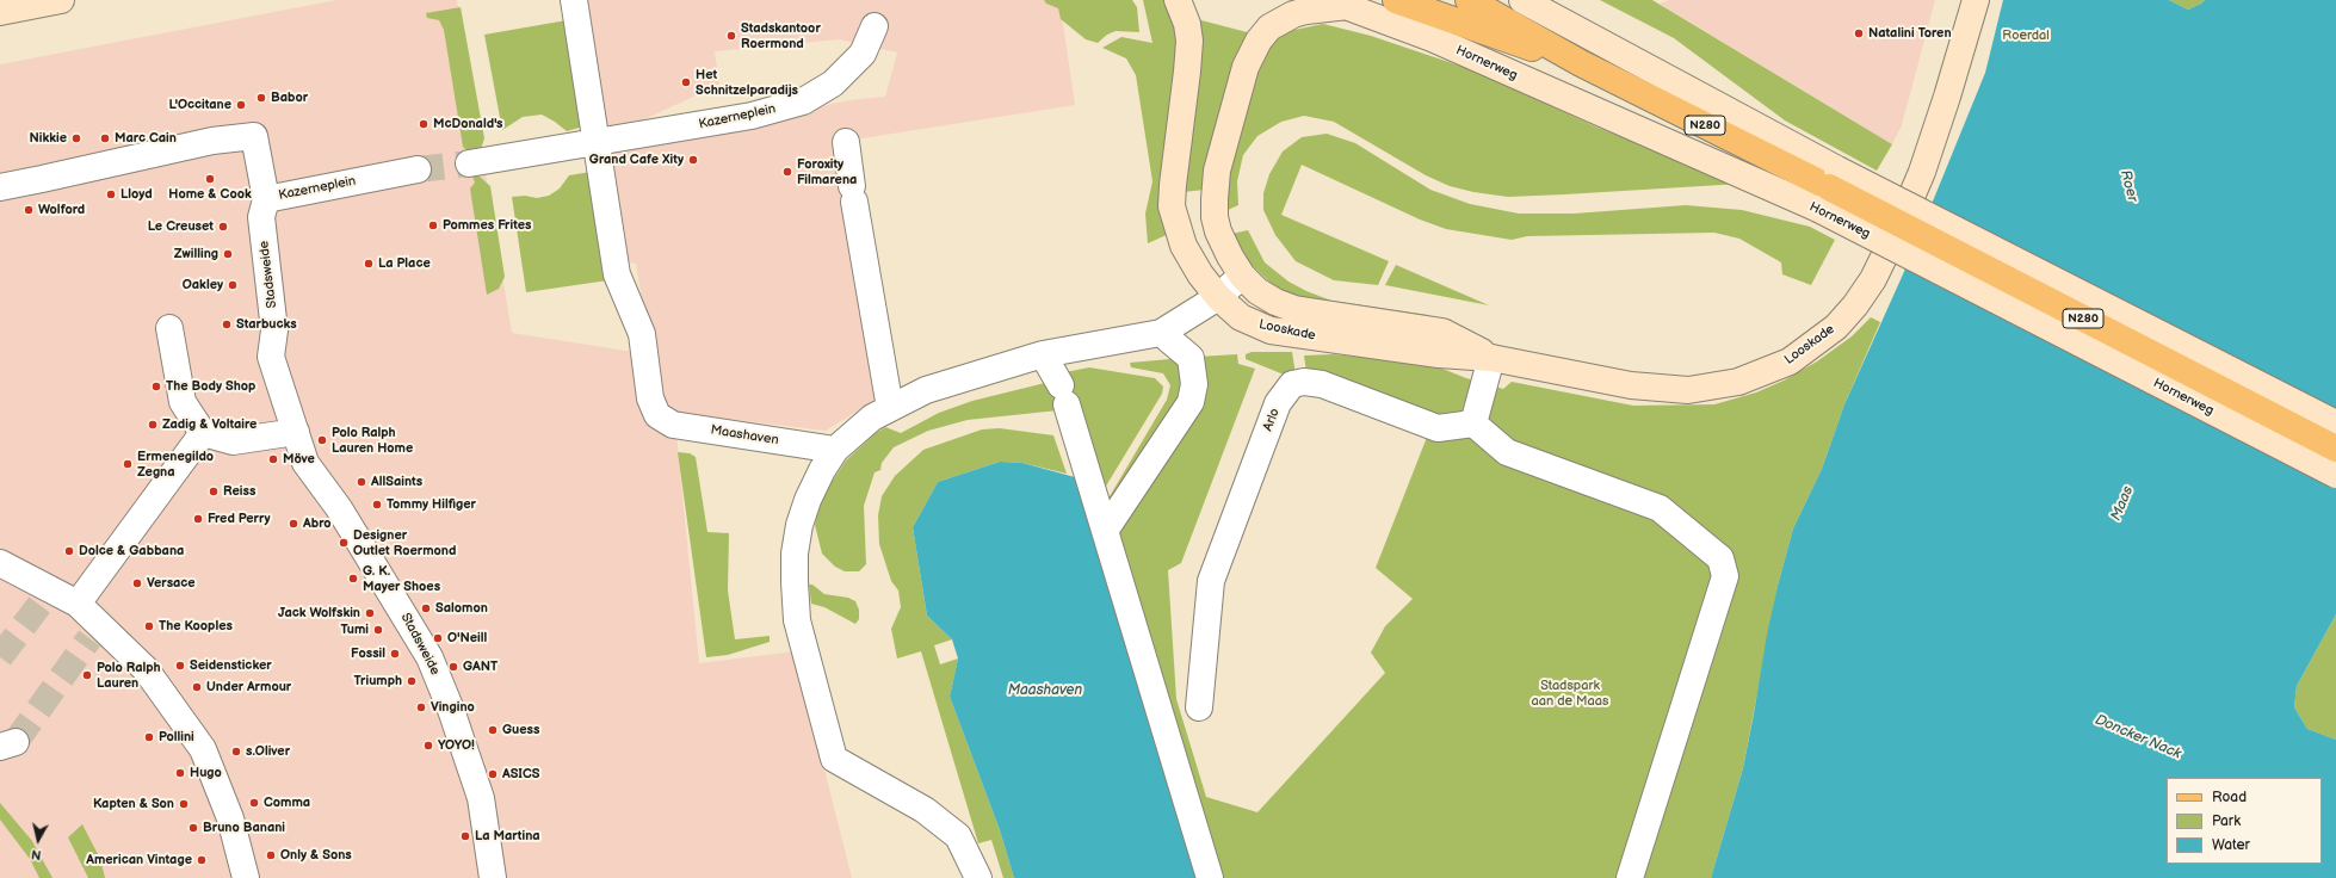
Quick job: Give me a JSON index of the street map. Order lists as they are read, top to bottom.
{
  "streets": {
    "main road": ["Hornerweg", "N280", "Looskade"],
    "street": [
      "Kazerneplein",
      "Stadsweide",
      "Arlo",
      "Maashaven"
    ]
  },
  "crossings": [
    ["Hornerweg", "Looskade"],
    ["Kazerneplein", "Stadsweide"],
    ["Kazerneplein", "Maashaven"]
  ],
  "water": [
    "Roer",
    "Maas",
    "Maashaven",
    "Doncker Nack"
  ],
  "parks": ["Roerdal", "Stadspark aan de Maas"],
  "places": [
    "Natalini Toren",
    "Stadskantoor Roermond",
    "Het Schnitzelparadijs",
    "Babor",
    "L'Occitane",
    "McDonald's",
    "Nikkie",
    "Marc Cain",
    "Grand Cafe Xity",
    "Foroxity Filmarena",
    "Home & Cook",
    "Lloyd",
    "Wolford",
    "Pommes Frites",
    "Le Creuset",
    "Zwilling",
    "La Place",
    "Oakley",
    "Starbucks",
    "The Body Shop",
    "Zadig & Voltaire",
    "Polo Ralph Lauren Home",
    "Möve",
    "Ermenegildo Zegna",
    "AllSaints",
    "Reiss",
    "Tommy Hilfiger",
    "Fred Perry",
    "Abro",
    "Designer Outlet Roermond",
    "Dolce & Gabbana",
    "G. K. Mayer Shoes",
    "Versace",
    "Salomon",
    "Jack Wolfskin",
    "The Kooples",
    "Tumi",
    "O'Neill",
    "Fossil",
    "Seidensticker",
    "GANT",
    "Polo Ralph Lauren",
    "Triumph",
    "Under Armour",
    "Vingino",
    "Guess",
    "Pollini",
    "YOYO!",
    "s.Oliver",
    "Hugo",
    "ASICS",
    "Comma",
    "Kapten & Son",
    "Bruno Banani",
    "La Martina",
    "Only & Sons",
    "American Vintage"
  ],
  "legend": ["Road", "Park", "Water"],
  "north": "bottom"
}
